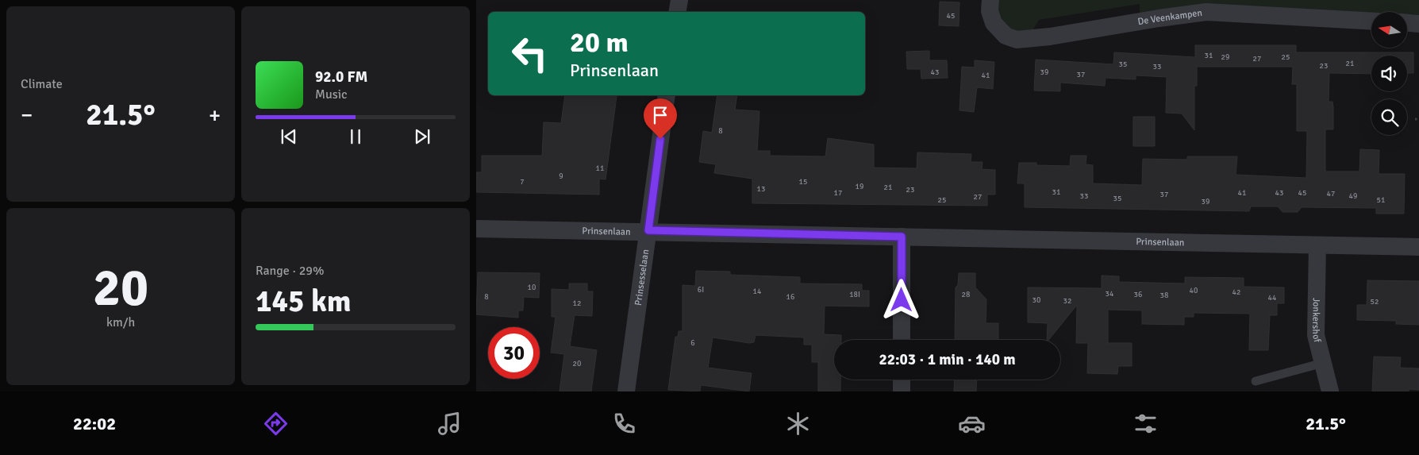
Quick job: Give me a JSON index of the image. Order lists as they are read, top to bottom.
{
  "streets": {
    "street": [
      "De Veenkampen",
      "Prinsenlaan",
      "Prinsesselaan",
      "Jonkershof"
    ]
  },
  "crossings": [
    ["Prinsenlaan", "Prinsesselaan"],
    ["Prinsenlaan", "Jonkershof"]
  ],
  "house_numbers": [
    "45",
    "31",
    "29",
    "25",
    "27",
    "21",
    "35",
    "23",
    "33",
    "43",
    "39",
    "37",
    "41",
    "8",
    "11",
    "9",
    "7",
    "15",
    "19",
    "21",
    "13",
    "23",
    "31",
    "17",
    "41",
    "43",
    "45",
    "47",
    "37",
    "33",
    "49",
    "27",
    "35",
    "25",
    "51",
    "39",
    "10",
    "6I",
    "40",
    "14",
    "42",
    "34",
    "18I",
    "28",
    "36",
    "38",
    "8",
    "16",
    "44",
    "30",
    "32",
    "52",
    "12",
    "6",
    "20"
  ],
  "north": "left",
  "page": {
    "tile": [
      "Climate",
      ["20", "km/h"],
      ["Range · 29%", "145 km"]
    ],
    "turn": ["20 m", "Prinsenlaan"],
    "song": ["92.0 FM", "Music"],
    "heat": ["−", "21.5°", "+"],
    "limit": "30",
    "trip": "22:03 · 1 min · 140 m",
    "tabs": ["22:02", "21.5°"]
  }
}
